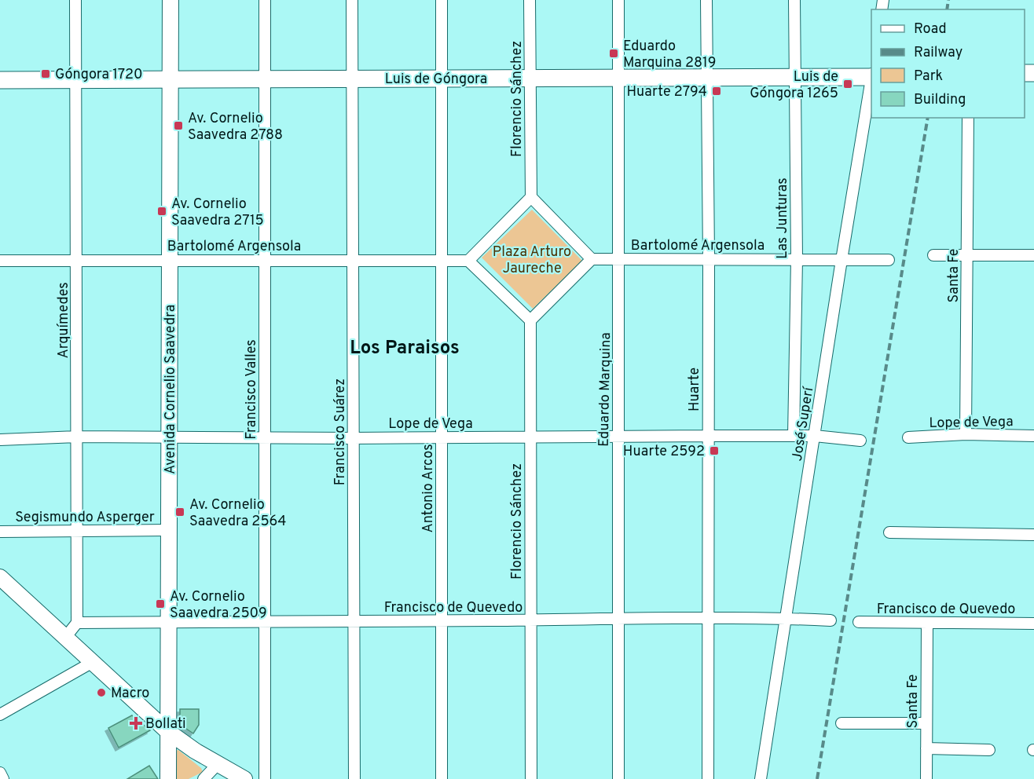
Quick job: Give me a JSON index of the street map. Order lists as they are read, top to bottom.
{
  "streets": {
    "main road": ["Luis de Góngora", "Avenida Cornelio Saavedra"],
    "street": [
      "Florencio Sánchez",
      "Las Junturas",
      "Bartolomé Argensola",
      "Santa Fe",
      "Arquímedes",
      "Francisco Valles",
      "Eduardo Marquina",
      "Huarte",
      "Lope de Vega",
      "José Superí",
      "Francisco Suárez",
      "Antonio Arcos",
      "Segismundo Asperger",
      "Francisco de Quevedo"
    ]
  },
  "crossings": [
    ["Luis de Góngora", "Florencio Sánchez"],
    ["Luis de Góngora", "Las Junturas"],
    ["Luis de Góngora", "Arquímedes"],
    ["Luis de Góngora", "Avenida Cornelio Saavedra"],
    ["Luis de Góngora", "Francisco Valles"],
    ["Luis de Góngora", "Eduardo Marquina"],
    ["Luis de Góngora", "Huarte"],
    ["Luis de Góngora", "Francisco Suárez"],
    ["Luis de Góngora", "Antonio Arcos"],
    ["Florencio Sánchez", "Lope de Vega"],
    ["Florencio Sánchez", "Francisco de Quevedo"],
    ["Las Junturas", "Bartolomé Argensola"],
    ["Las Junturas", "Lope de Vega"],
    ["Bartolomé Argensola", "Arquímedes"],
    ["Bartolomé Argensola", "Avenida Cornelio Saavedra"],
    ["Bartolomé Argensola", "Francisco Valles"],
    ["Bartolomé Argensola", "Eduardo Marquina"],
    ["Bartolomé Argensola", "Huarte"],
    ["Bartolomé Argensola", "José Superí"],
    ["Bartolomé Argensola", "Francisco Suárez"],
    ["Bartolomé Argensola", "Antonio Arcos"],
    ["Santa Fe", "Lope de Vega"],
    ["Santa Fe", "Francisco de Quevedo"],
    ["Arquímedes", "Lope de Vega"],
    ["Arquímedes", "Segismundo Asperger"],
    ["Arquímedes", "Francisco de Quevedo"],
    ["Avenida Cornelio Saavedra", "Lope de Vega"],
    ["Avenida Cornelio Saavedra", "Segismundo Asperger"],
    ["Avenida Cornelio Saavedra", "Francisco de Quevedo"],
    ["Francisco Valles", "Lope de Vega"],
    ["Francisco Valles", "Francisco de Quevedo"],
    ["Eduardo Marquina", "Lope de Vega"],
    ["Eduardo Marquina", "Francisco de Quevedo"],
    ["Huarte", "Lope de Vega"],
    ["Huarte", "Francisco de Quevedo"],
    ["Lope de Vega", "José Superí"],
    ["Lope de Vega", "Francisco Suárez"],
    ["Lope de Vega", "Antonio Arcos"],
    ["José Superí", "Francisco de Quevedo"],
    ["Francisco Suárez", "Francisco de Quevedo"],
    ["Antonio Arcos", "Francisco de Quevedo"]
  ],
  "districts": ["Los Paraisos"],
  "parks": ["Plaza Arturo Jaureche"],
  "places": {
    "transit": [
      "Eduardo Marquina 2819",
      "Góngora 1720",
      "Luis de Góngora 1265",
      "Huarte 2794",
      "Av. Cornelio Saavedra 2788",
      "Av. Cornelio Saavedra 2715",
      "Huarte 2592",
      "Av. Cornelio Saavedra 2564",
      "Av. Cornelio Saavedra 2509"
    ],
    "other": ["Macro"],
    "health": ["Bollati"]
  },
  "legend": [
    "Road",
    "Railway",
    "Park",
    "Building"
  ]
}
